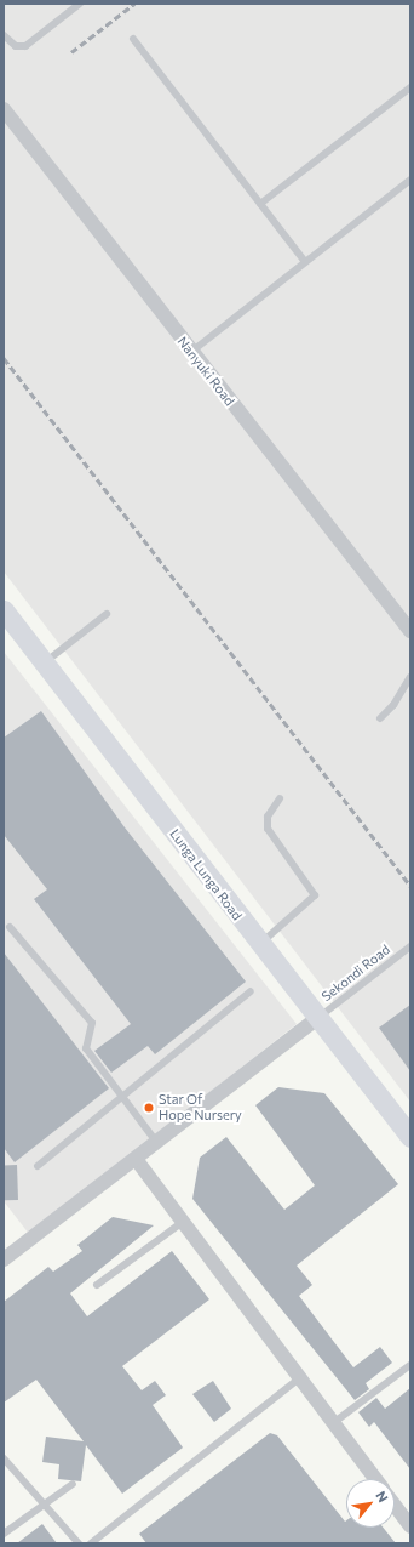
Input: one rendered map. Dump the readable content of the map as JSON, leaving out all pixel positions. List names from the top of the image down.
{
  "streets": {
    "main road": ["Lunga Lunga Road"],
    "street": ["Nanyuki Road"],
    "lane": ["Sekondi Road"]
  },
  "crossings": [
    ["Lunga Lunga Road", "Sekondi Road"]
  ],
  "places": ["Star Of Hope Nursery"],
  "north": "top right"
}
